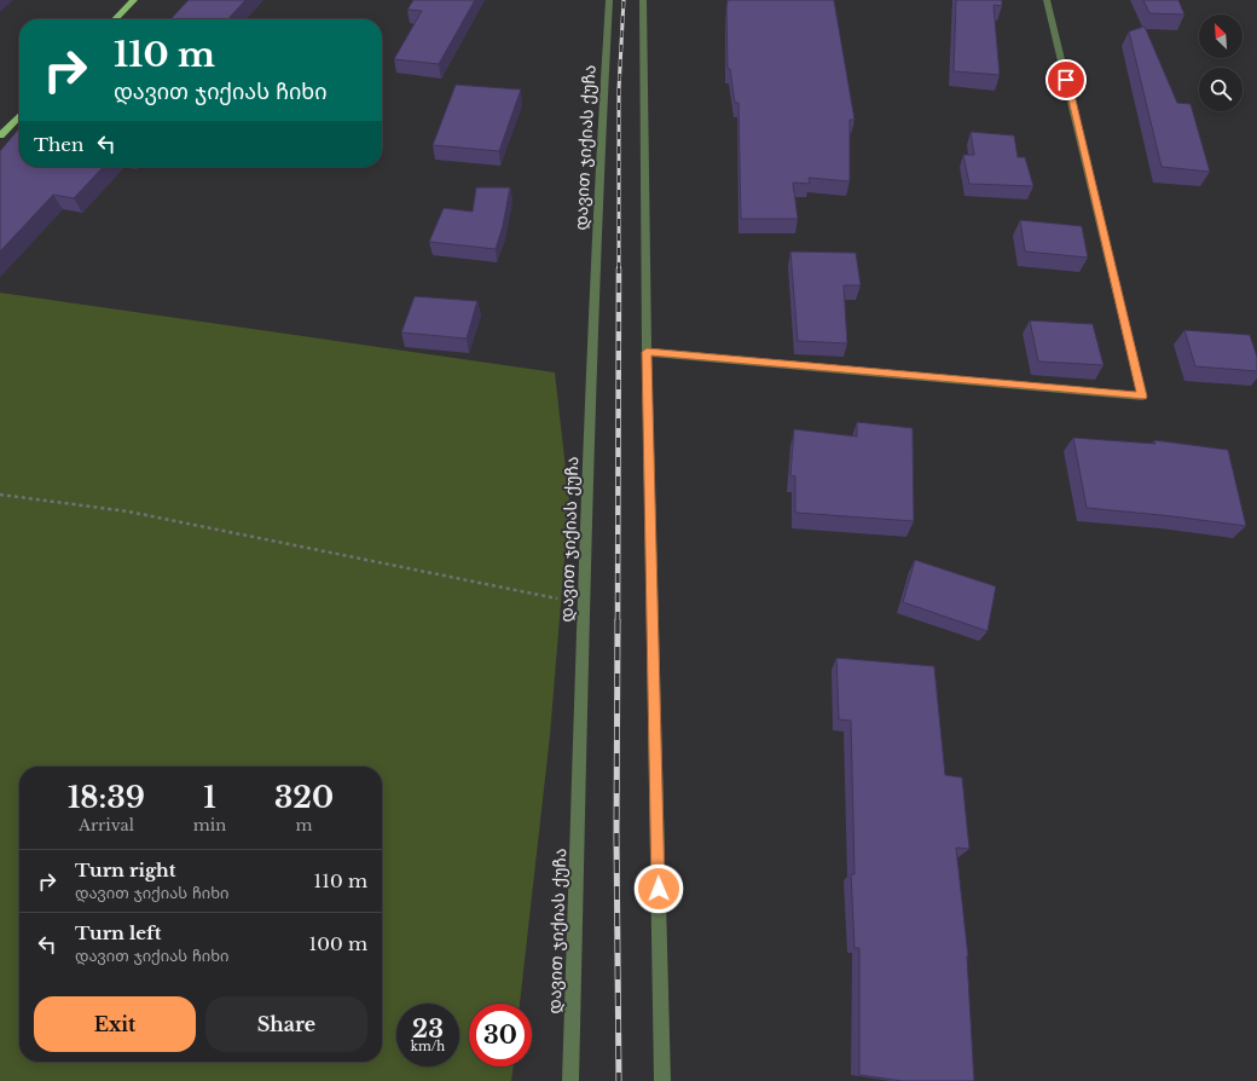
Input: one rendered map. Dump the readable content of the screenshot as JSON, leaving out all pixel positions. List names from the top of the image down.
{
  "streets": {
    "street": ["დავით ჯიქიას ქუჩა"]
  },
  "north": "top left",
  "page": {
    "turn": ["110 m", "დავით ჯიქიას ჩიხი"],
    "then": "Then",
    "eta": [
      "18:39",
      "Arrival",
      "1",
      "min",
      "320",
      "m"
    ],
    "list": [
      {
        "name": "Turn right",
        "note": "დავით ჯიქიას ჩიხი",
        "value": "110 m"
      },
      {
        "name": "Turn left",
        "note": "დავით ჯიქიას ჩიხი",
        "value": "100 m"
      }
    ],
    "buttons": ["Exit", "Share"],
    "speed": "23 km/h",
    "limit": "30"
  }
}
